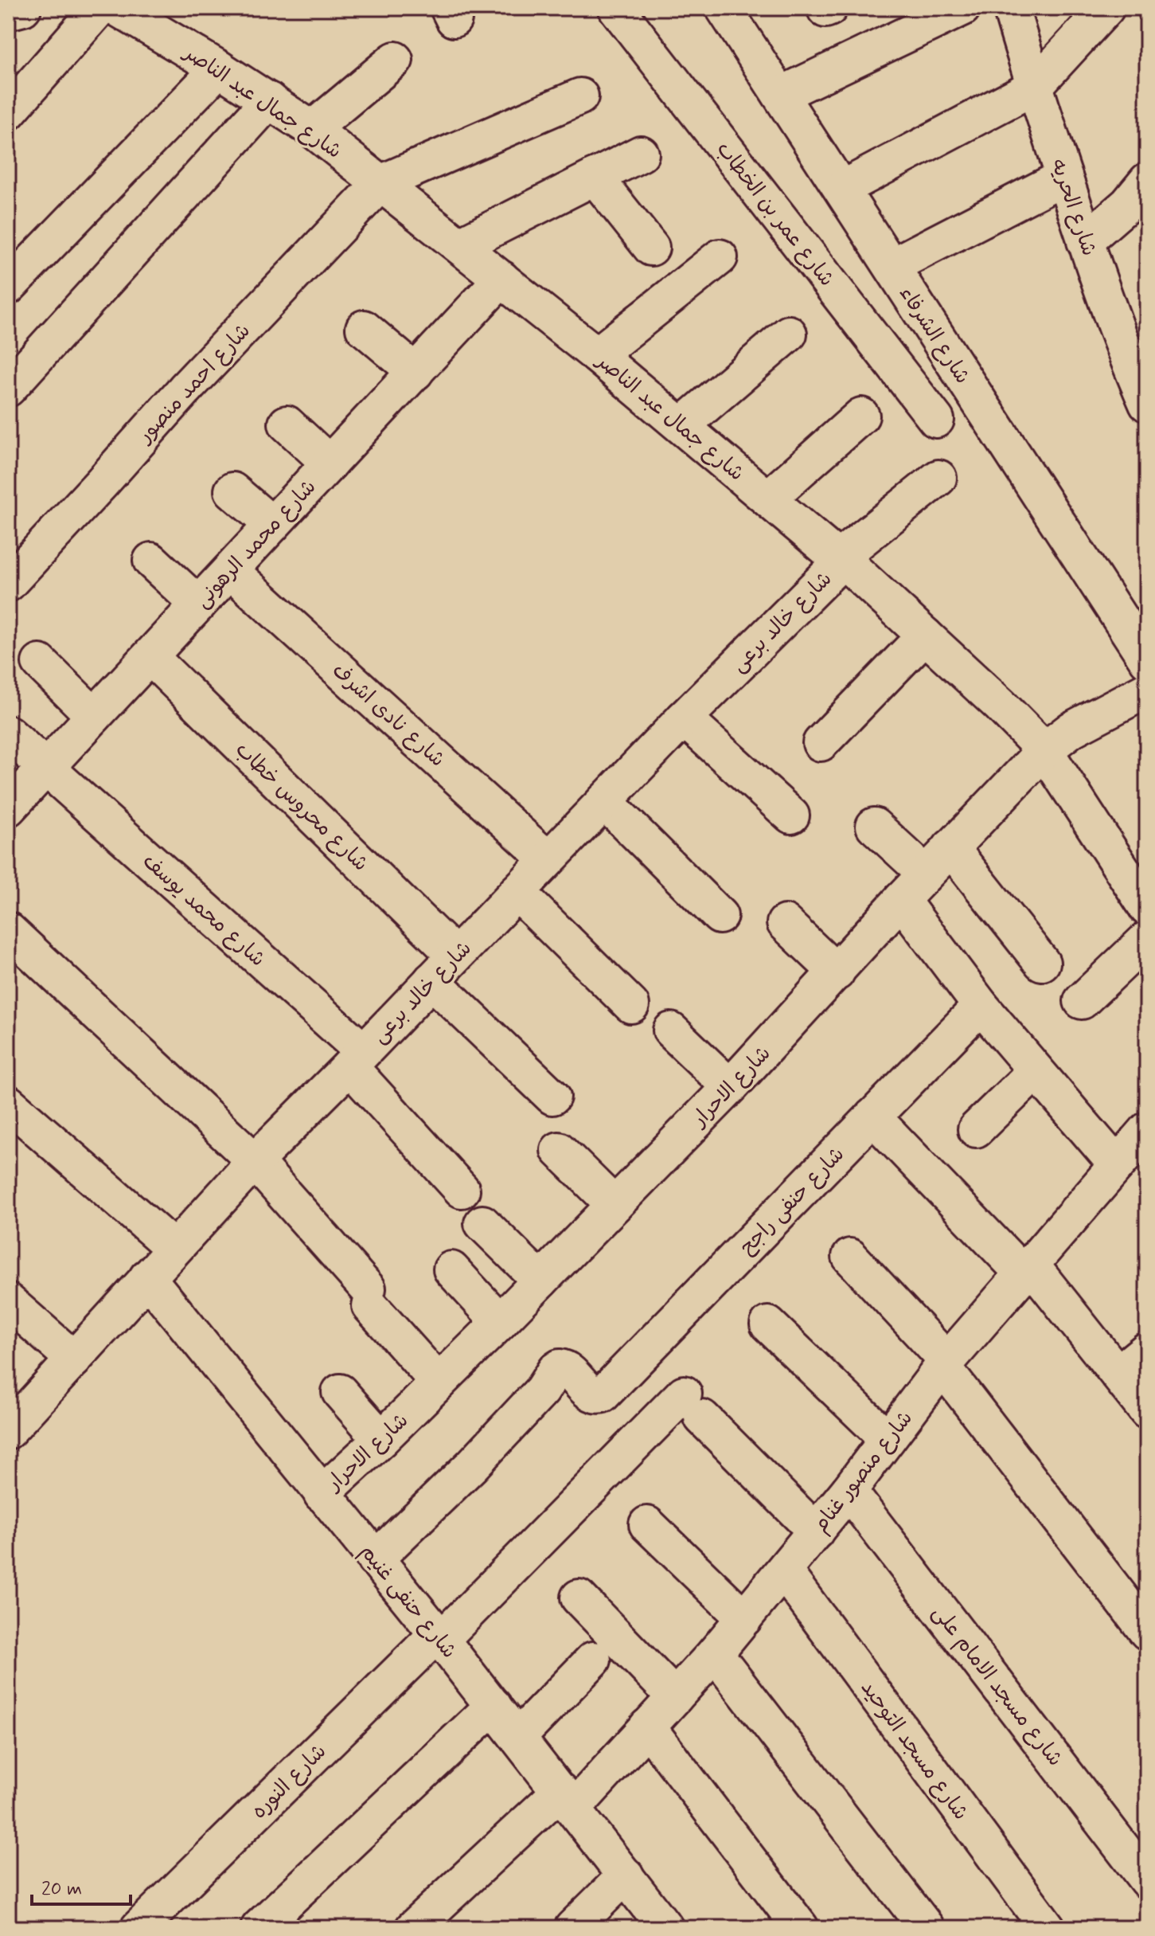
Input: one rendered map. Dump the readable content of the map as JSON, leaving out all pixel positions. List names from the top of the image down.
{
  "streets": {
    "street": [
      "شارع جمال عبد الناصر",
      "شارع الحريه",
      "شارع عمر بن الخطاب",
      "شارع الشرفاء",
      "شارع احمد منصور",
      "شارع محمد الرهونى",
      "شارع خالد برعى",
      "شارع نادى اشرف",
      "شارع محروس خطاب",
      "شارع محمد يوسف",
      "شارع الاحرار",
      "شارع حنفى راجح",
      "شارع منصور غنام",
      "شارع حنفى غنيم",
      "شارع مسجد الامام على",
      "شارع مسجد التوحيد",
      "شارع النوره"
    ]
  },
  "crossings": [
    ["شارع جمال عبد الناصر", "شارع احمد منصور"],
    ["شارع جمال عبد الناصر", "شارع محمد الرهونى"],
    ["شارع جمال عبد الناصر", "شارع خالد برعى"],
    ["شارع جمال عبد الناصر", "شارع الاحرار"],
    ["شارع محمد الرهونى", "شارع نادى اشرف"],
    ["شارع محمد الرهونى", "شارع محروس خطاب"],
    ["شارع محمد الرهونى", "شارع محمد يوسف"],
    ["شارع خالد برعى", "شارع نادى اشرف"],
    ["شارع خالد برعى", "شارع محروس خطاب"],
    ["شارع خالد برعى", "شارع محمد يوسف"],
    ["شارع خالد برعى", "شارع حنفى غنيم"],
    ["شارع الاحرار", "شارع حنفى غنيم"],
    ["شارع حنفى راجح", "شارع حنفى غنيم"],
    ["شارع منصور غنام", "شارع حنفى غنيم"],
    ["شارع منصور غنام", "شارع مسجد الامام على"],
    ["شارع منصور غنام", "شارع مسجد التوحيد"],
    ["شارع منصور غنام", "شارع النوره"],
    ["شارع حنفى غنيم", "شارع النوره"]
  ],
  "scale_bar": "20 m"
}
